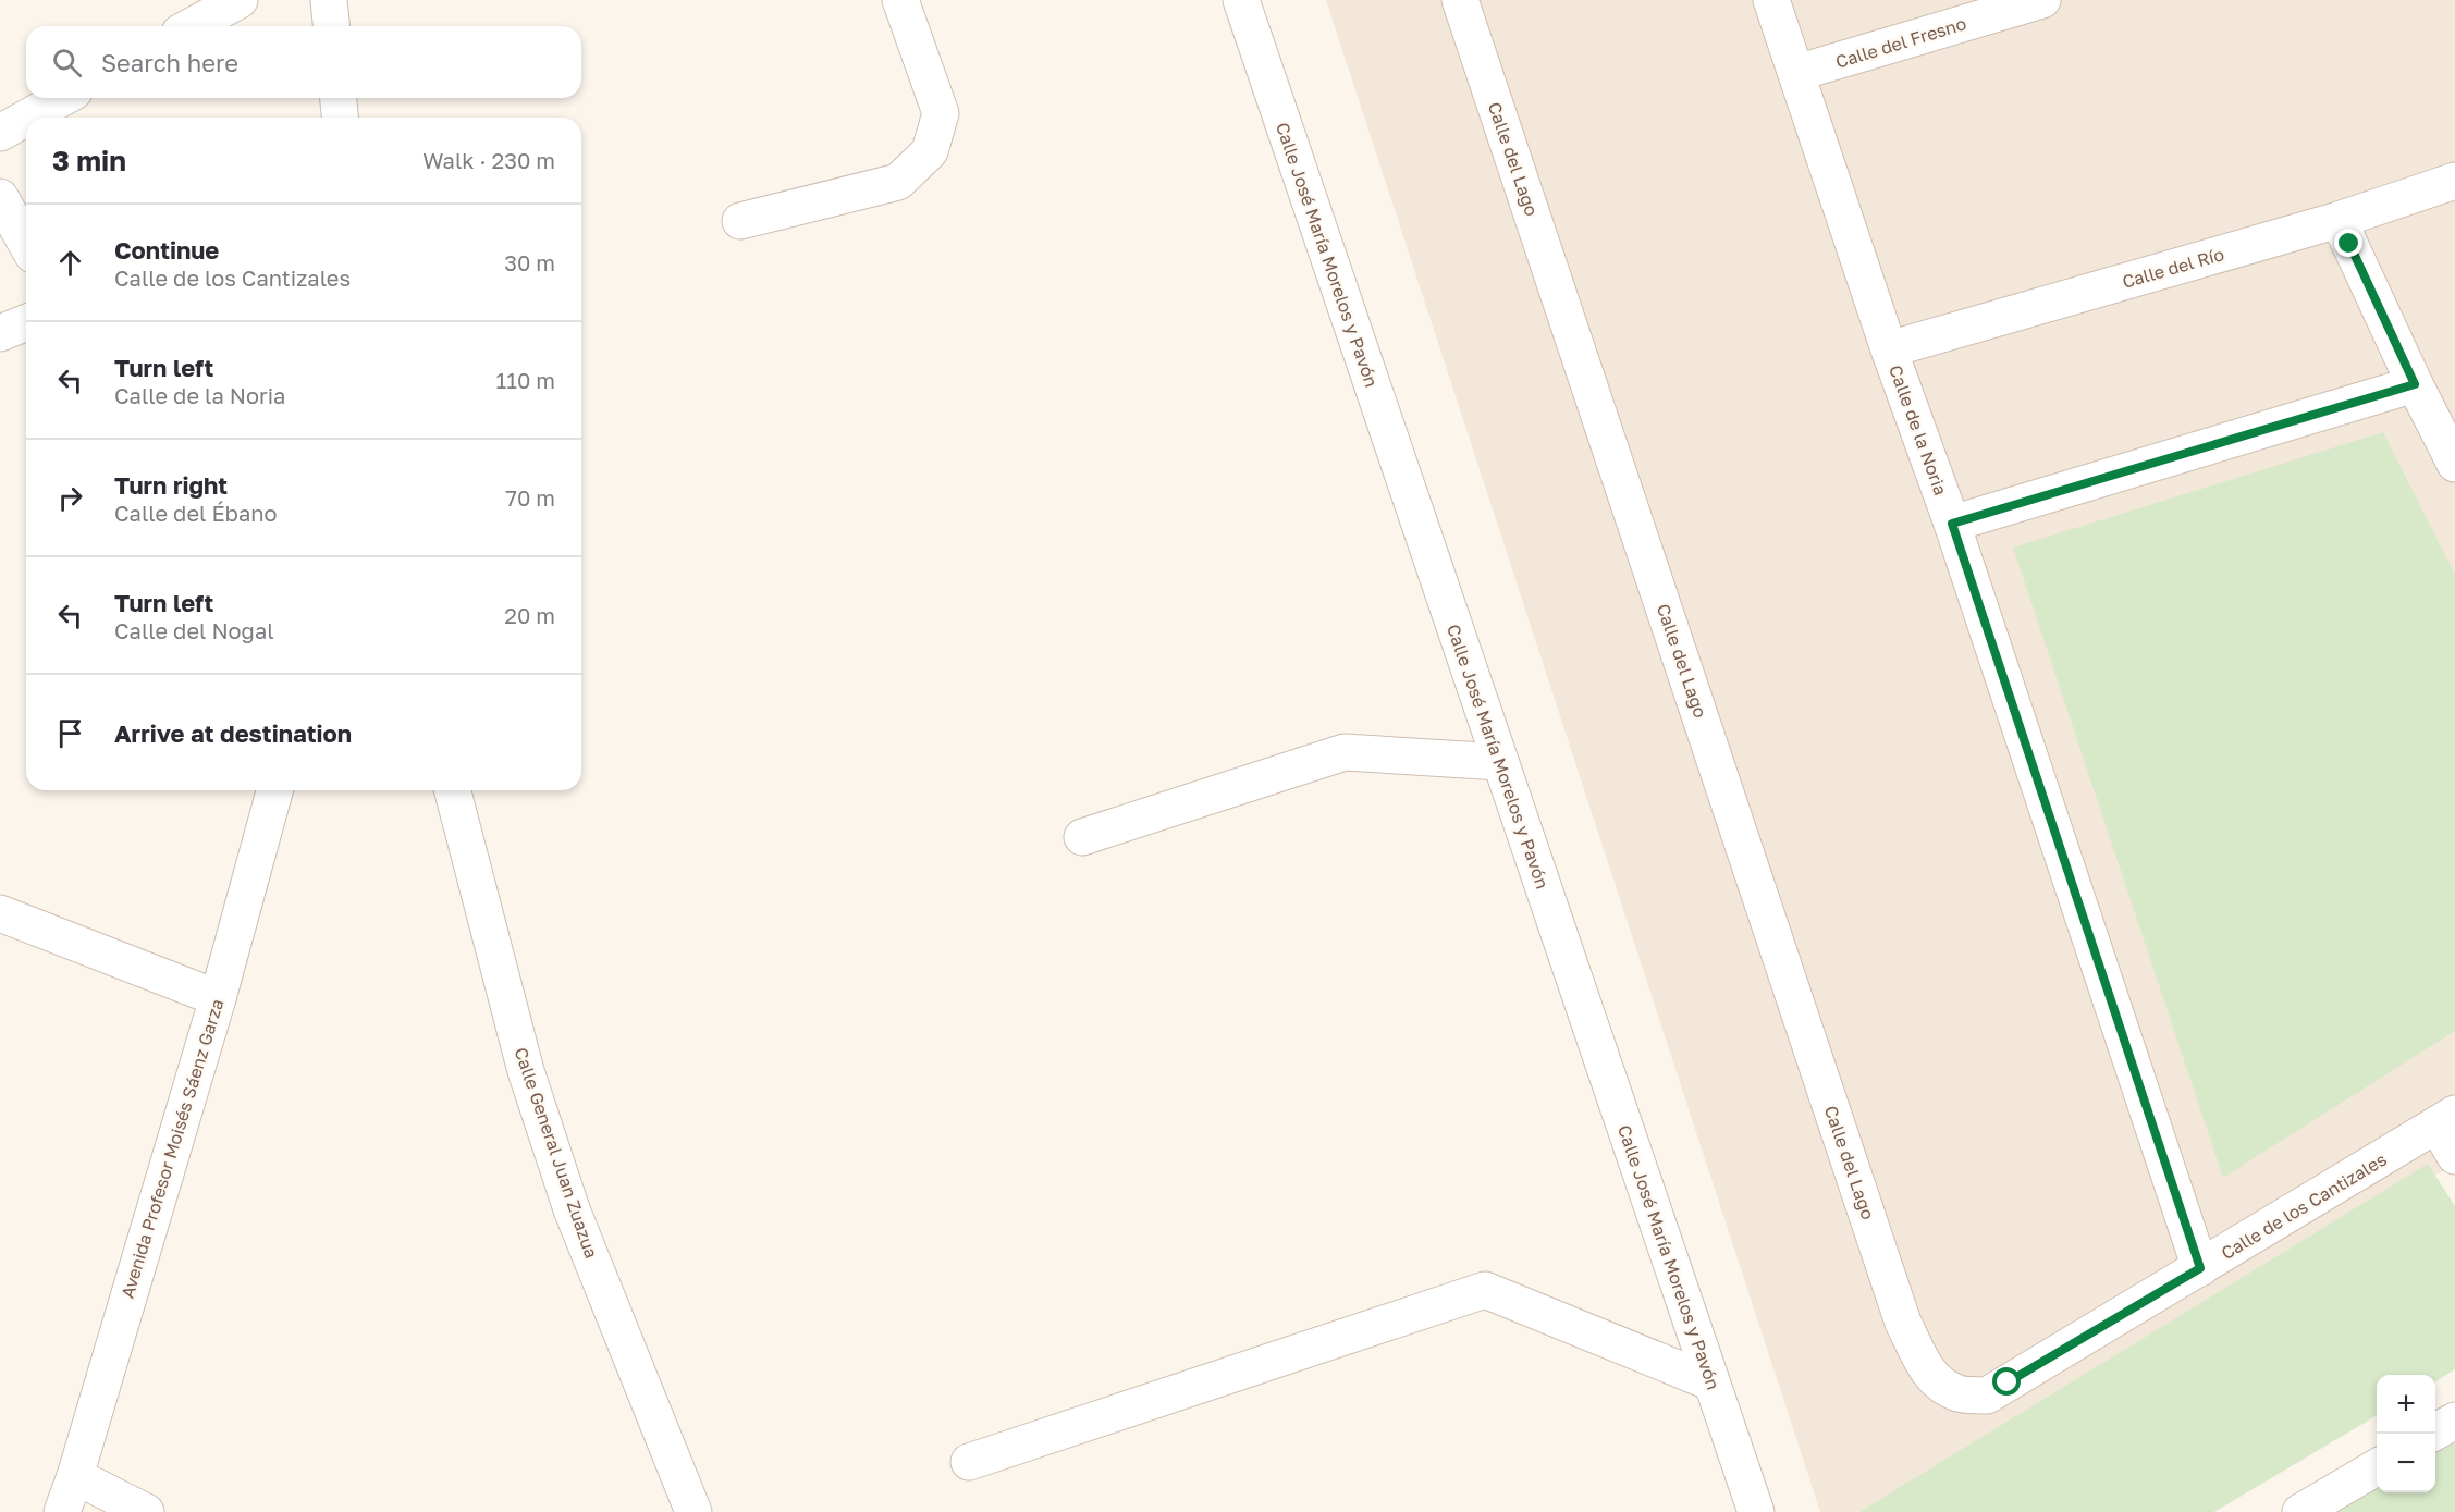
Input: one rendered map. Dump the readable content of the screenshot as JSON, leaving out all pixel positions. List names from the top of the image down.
{
  "streets": {
    "street": [
      "Calle del Fresno",
      "Calle del Lago",
      "Calle José María Morelos y Pavón",
      "Calle del Río",
      "Calle de la Noria",
      "Avenida Profesor Moisés Sáenz Garza",
      "Calle General Juan Zuazua",
      "Calle de los Cantizales"
    ]
  },
  "crossings": [
    ["Calle del Fresno", "Calle de la Noria"],
    ["Calle del Lago", "Calle de los Cantizales"],
    ["Calle del Río", "Calle de la Noria"],
    ["Calle de la Noria", "Calle de los Cantizales"]
  ],
  "page": {
    "search": "Search here",
    "heading": ["3 min", "Walk · 230 m"],
    "list": [
      ["Continue", "Calle de los Cantizales", "30 m"],
      ["Turn left", "Calle de la Noria", "110 m"],
      ["Turn right", "Calle del Ébano", "70 m"],
      ["Turn left", "Calle del Nogal", "20 m"],
      "Arrive at destination"
    ],
    "map_buttons": ["+", "−"]
  }
}
